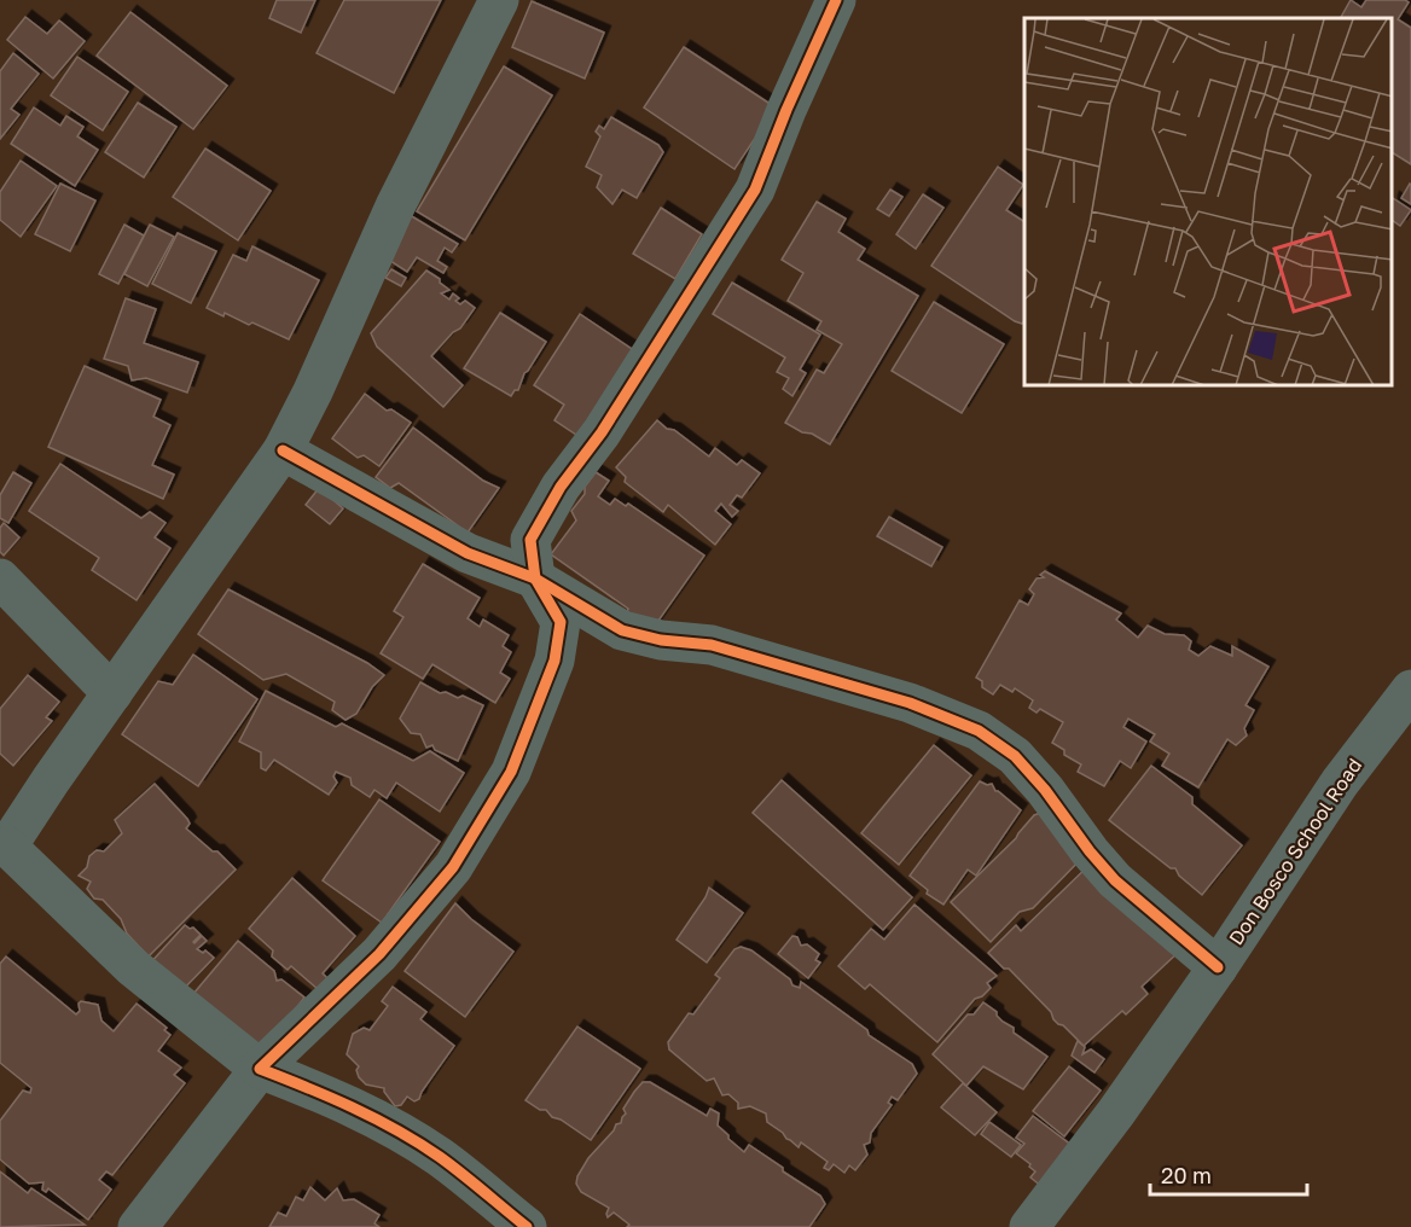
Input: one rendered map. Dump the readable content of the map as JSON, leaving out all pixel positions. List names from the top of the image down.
{
  "streets": {
    "street": ["Don Bosco School Road"]
  },
  "scale_bar": "20 m"
}
